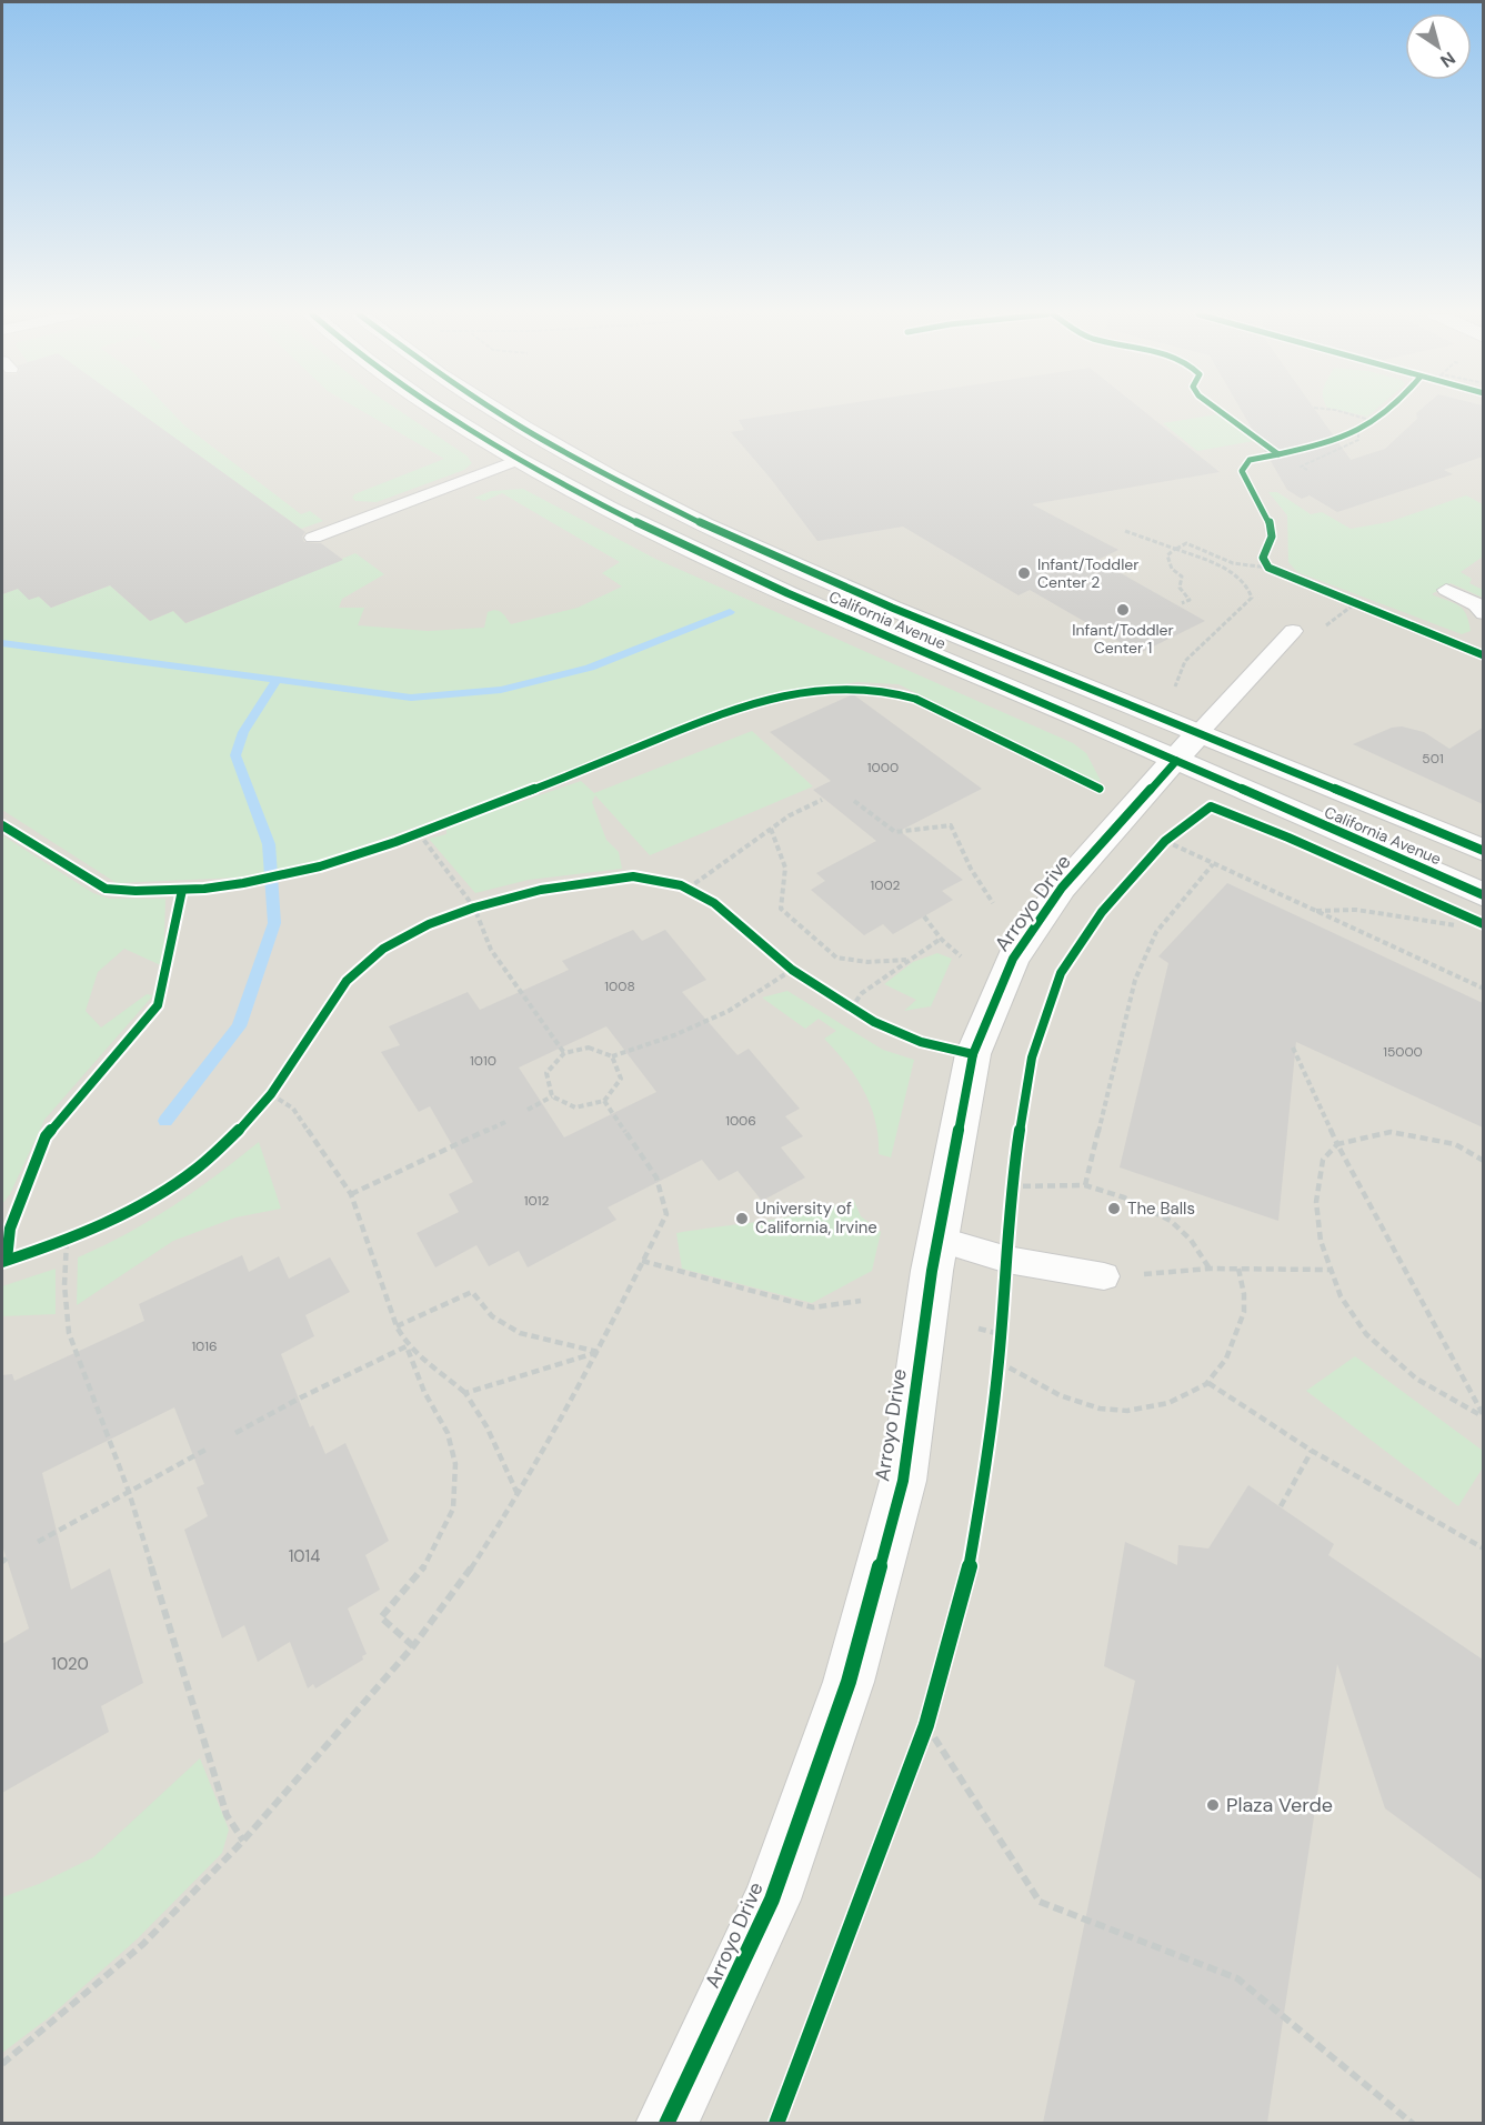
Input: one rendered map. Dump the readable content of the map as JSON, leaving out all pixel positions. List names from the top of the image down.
{
  "streets": {
    "main road": ["California Avenue", "Arroyo Drive"]
  },
  "crossings": [
    ["California Avenue", "Arroyo Drive"]
  ],
  "places": [
    "Infant/Toddler Center 2",
    "Infant/Toddler Center 1",
    "The Balls",
    "University of California, Irvine",
    "Plaza Verde"
  ],
  "house_numbers": [
    "501",
    "1000",
    "1002",
    "1008",
    "15000",
    "1010",
    "1006",
    "1012",
    "1016",
    "1014",
    "1020"
  ],
  "north": "bottom right"
}
